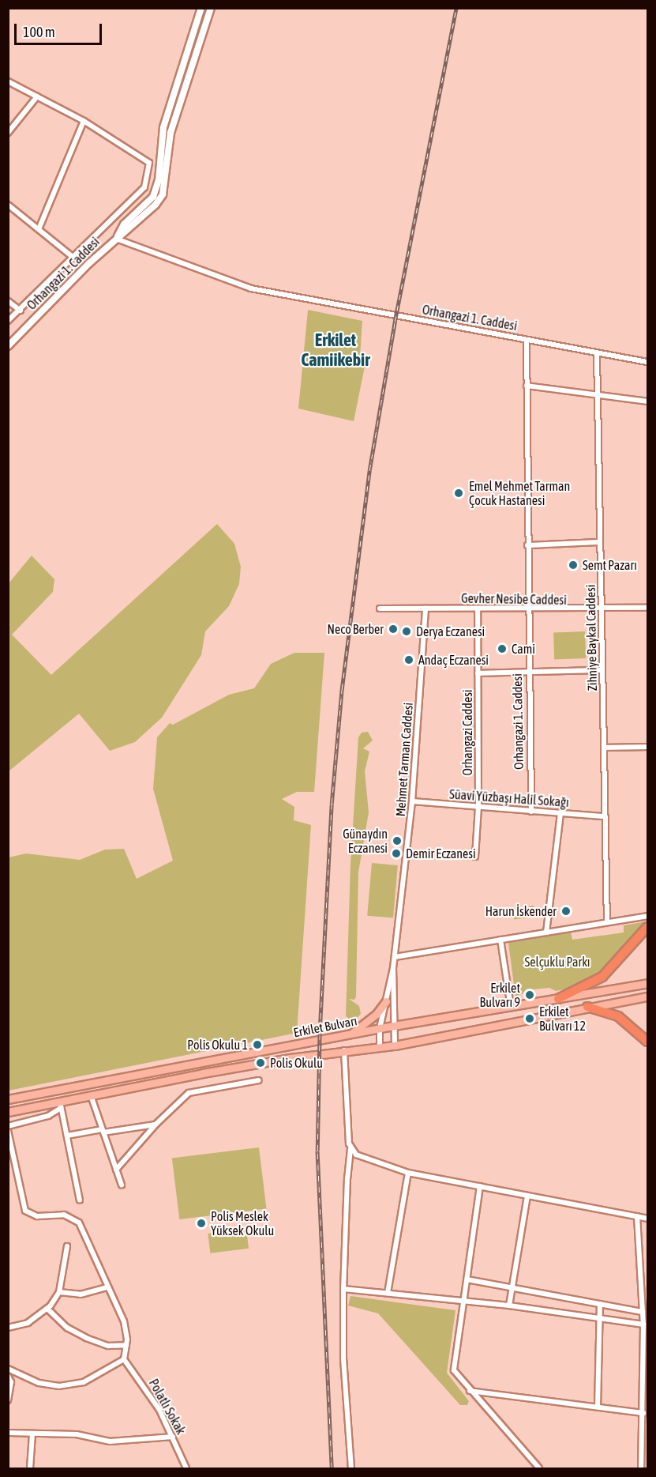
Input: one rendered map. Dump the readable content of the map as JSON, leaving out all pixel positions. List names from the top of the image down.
{
  "streets": {
    "main road": ["Erkilet Bulvarı"],
    "street": [
      "Orhangazi 1. Caddesi",
      "Gevher Nesibe Caddesi",
      "Zihniye Baykal Caddesi",
      "Orhangazi Caddesi",
      "Mehmet Tarman Caddesi",
      "Süavi Yüzbaşı Halil Sokağı",
      "Polatlı Sokak"
    ]
  },
  "crossings": [
    ["Orhangazi 1. Caddesi", "Gevher Nesibe Caddesi"],
    ["Orhangazi 1. Caddesi", "Süavi Yüzbaşı Halil Sokağı"],
    ["Gevher Nesibe Caddesi", "Zihniye Baykal Caddesi"],
    ["Gevher Nesibe Caddesi", "Orhangazi Caddesi"],
    ["Gevher Nesibe Caddesi", "Mehmet Tarman Caddesi"],
    ["Zihniye Baykal Caddesi", "Süavi Yüzbaşı Halil Sokağı"],
    ["Orhangazi Caddesi", "Süavi Yüzbaşı Halil Sokağı"],
    ["Mehmet Tarman Caddesi", "Süavi Yüzbaşı Halil Sokağı"],
    ["Mehmet Tarman Caddesi", "Erkilet Bulvarı"]
  ],
  "districts": ["Erkilet Camiikebir"],
  "parks": ["Selçuklu Parkı"],
  "places": [
    "Emel Mehmet Tarman Çocuk Hastanesi",
    "Semt Pazarı",
    "Neco Berber",
    "Derya Eczanesi",
    "Cami",
    "Andaç Eczanesi",
    "Günaydın Eczanesi",
    "Demir Eczanesi",
    "Harun İskender",
    "Erkilet Bulvarı 9",
    "Erkilet Bulvarı 12",
    "Polis Okulu 1",
    "Polis Okulu",
    "Polis Meslek Yüksek Okulu"
  ],
  "scale_bar": "100 m"
}
